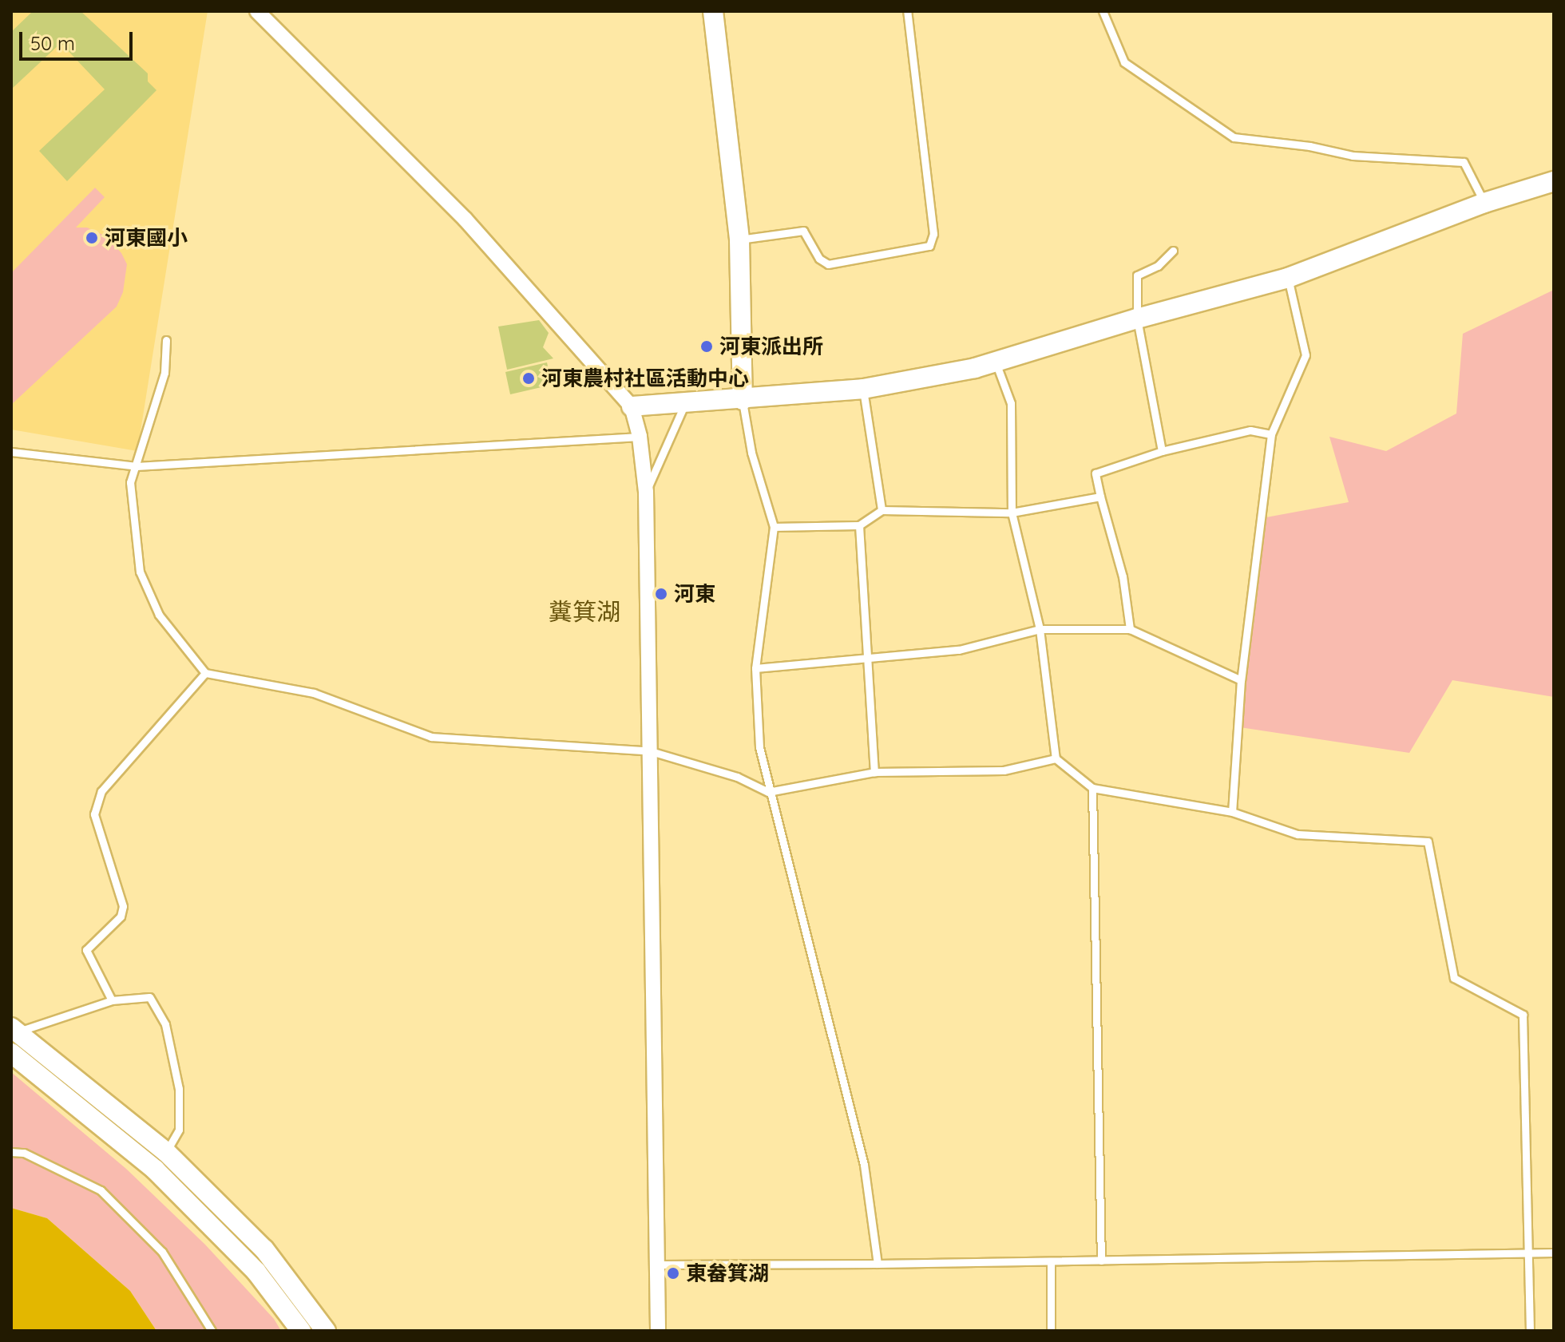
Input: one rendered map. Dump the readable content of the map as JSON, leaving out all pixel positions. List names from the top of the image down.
{
  "districts": ["糞箕湖"],
  "places": [
    "河東國小",
    "河東派出所",
    "河東農村社區活動中心",
    "河東",
    "東畚箕湖"
  ],
  "scale_bar": "50 m"
}
